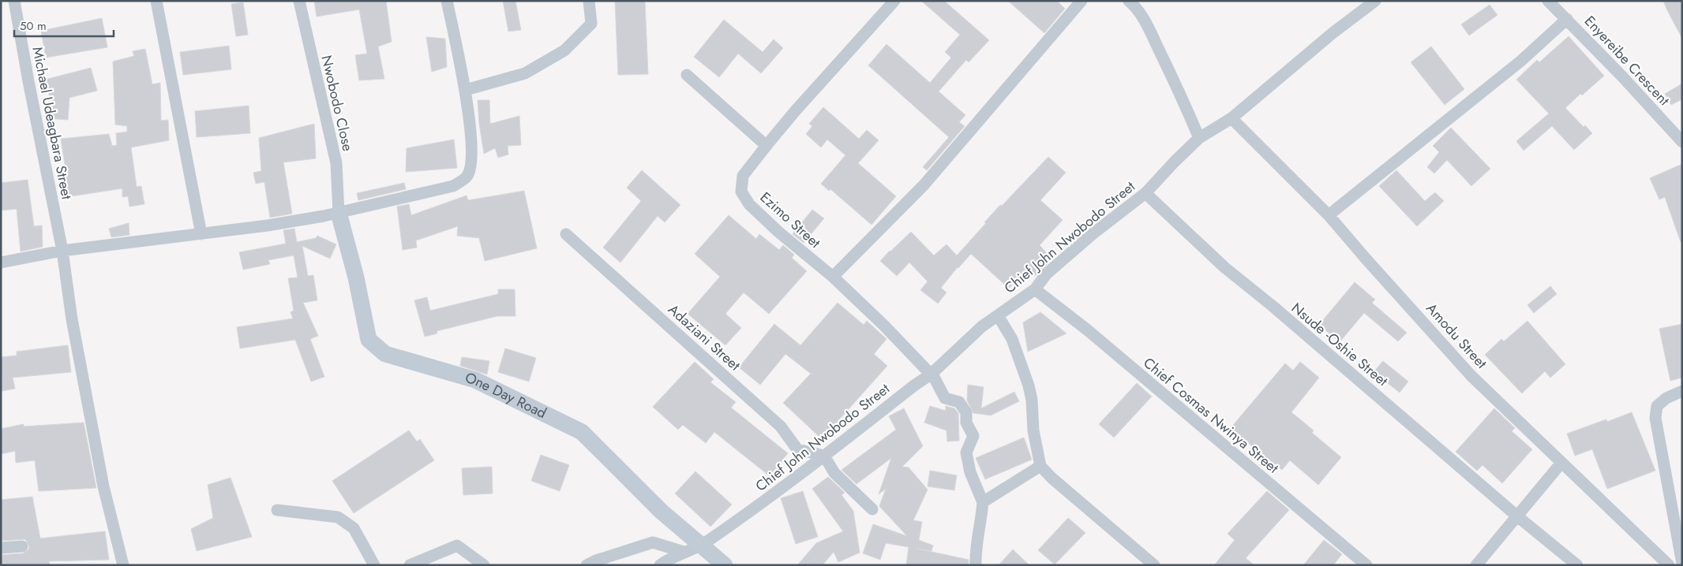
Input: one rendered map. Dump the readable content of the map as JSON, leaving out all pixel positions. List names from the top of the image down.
{
  "streets": {
    "main road": ["One Day Road"],
    "street": [
      "Enyereibe Crescent",
      "Nwobodo Close",
      "Michael Udeagbara Street",
      "Ezimo Street",
      "Chief John Nwobodo Street",
      "Amodu Street",
      "Adaziani Street",
      "Nsude -Oshie Street",
      "Chief Cosmas Nwinya Street"
    ]
  },
  "crossings": [
    ["Nwobodo Close", "One Day Road"],
    ["Ezimo Street", "Chief John Nwobodo Street"],
    ["Chief John Nwobodo Street", "Amodu Street"],
    ["Chief John Nwobodo Street", "Adaziani Street"],
    ["Chief John Nwobodo Street", "Nsude -Oshie Street"],
    ["Chief John Nwobodo Street", "One Day Road"],
    ["Chief John Nwobodo Street", "Chief Cosmas Nwinya Street"]
  ],
  "scale_bar": "50 m"
}
